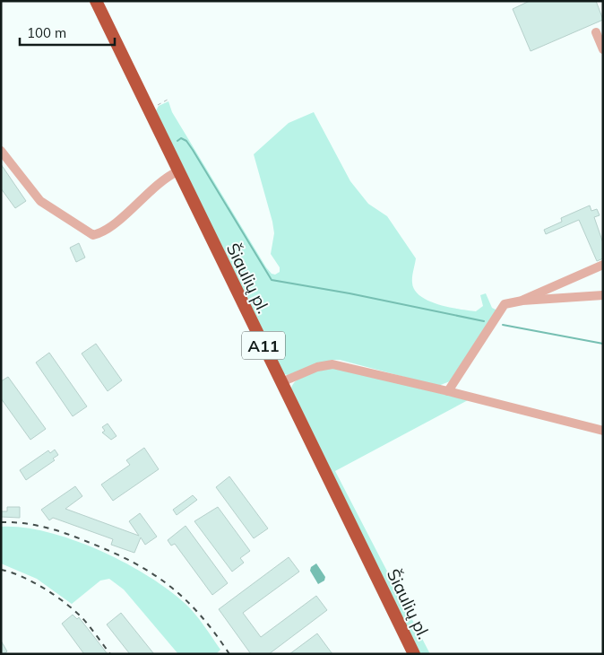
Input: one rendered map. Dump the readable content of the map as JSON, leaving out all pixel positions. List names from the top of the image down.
{
  "streets": {
    "highway": ["Šiaulių pl.", "A11"]
  },
  "scale_bar": "100 m"
}
